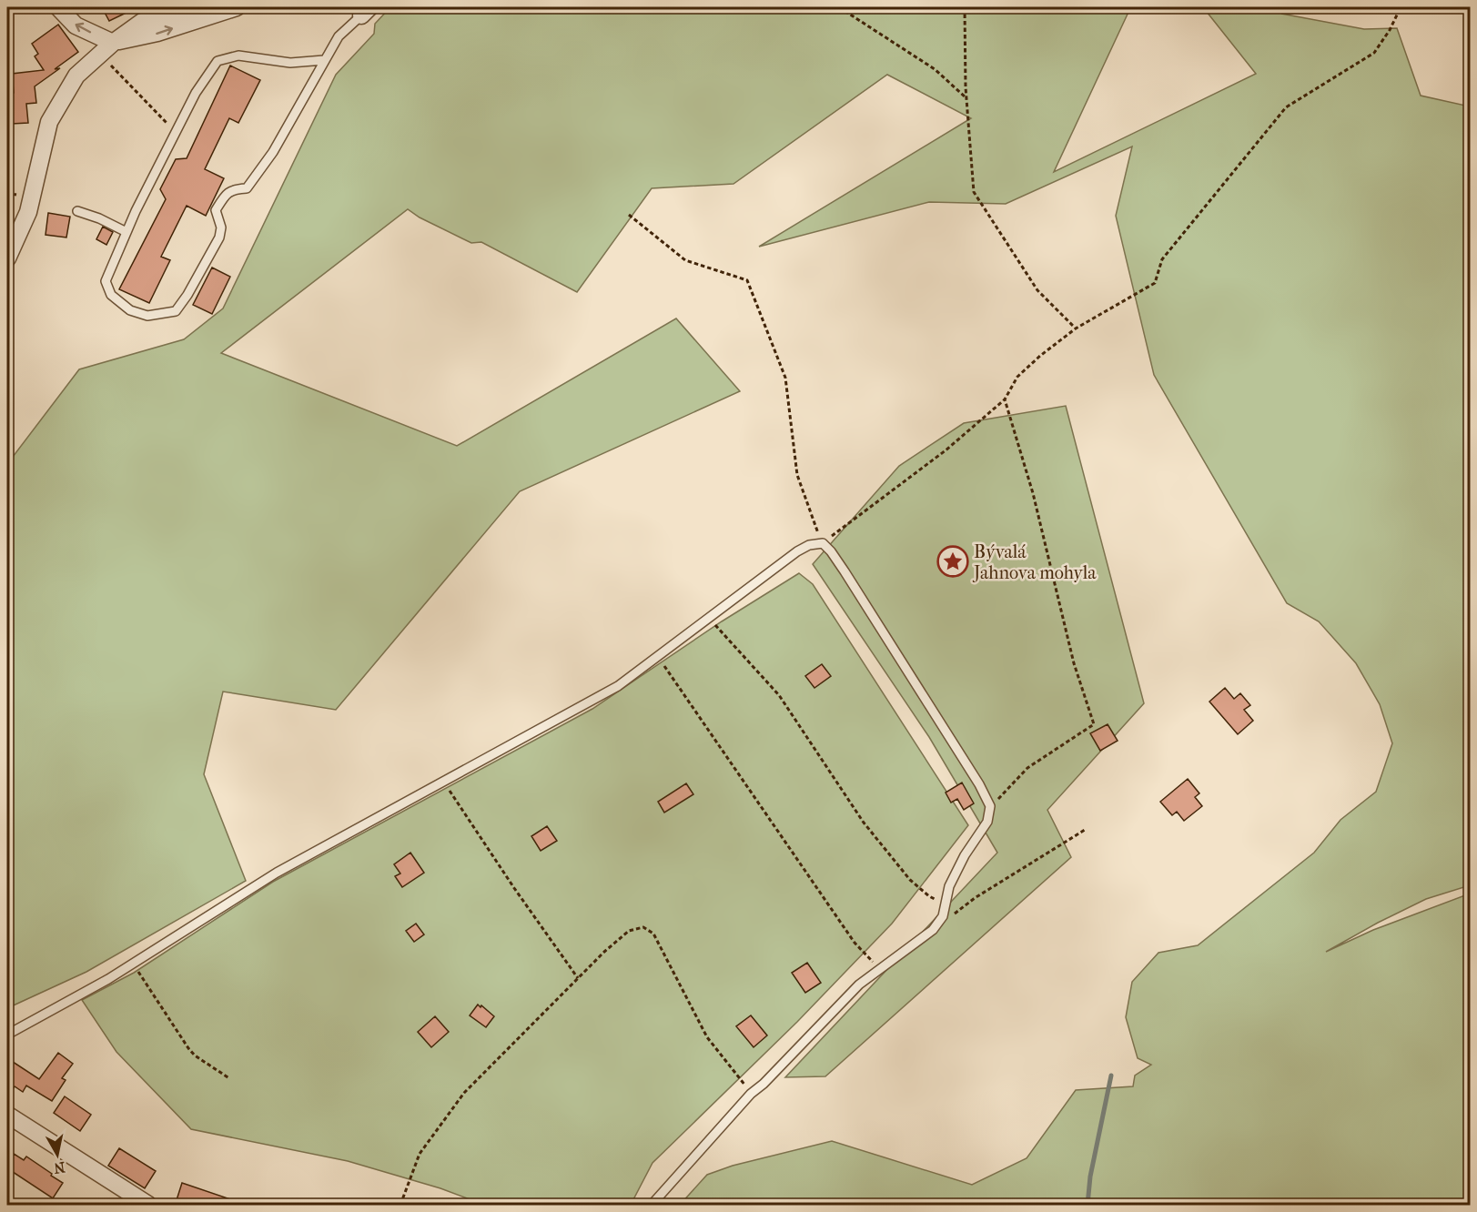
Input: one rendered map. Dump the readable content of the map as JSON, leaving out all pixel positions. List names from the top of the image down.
{
  "places": {
    "place": ["Bývalá Jahnova mohyla"]
  },
  "north": "bottom"
}
